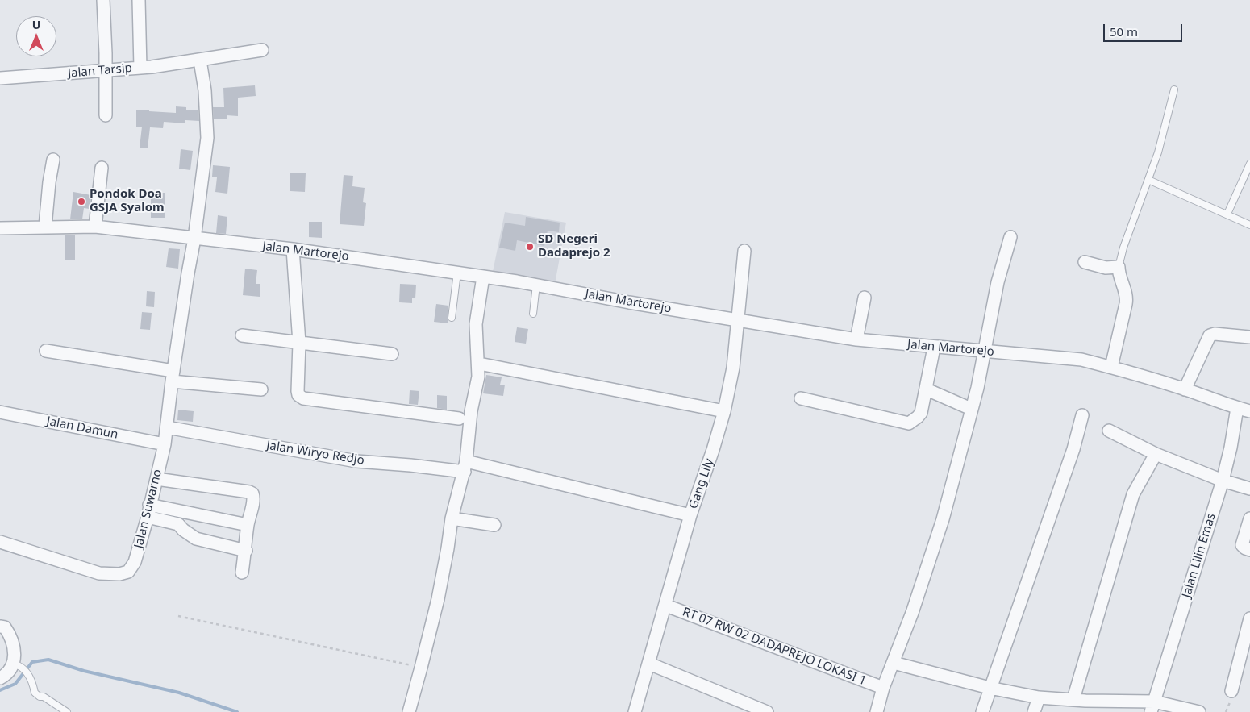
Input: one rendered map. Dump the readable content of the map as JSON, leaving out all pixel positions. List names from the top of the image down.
{
  "streets": {
    "street": [
      "Jalan Tarsip",
      "Jalan Martorejo",
      "Jalan Damun",
      "Jalan Wiryo Redjo",
      "Gang Lily",
      "Jalan Suwarno",
      "Jalan Lilin Emas",
      "RT 07 RW 02 DADAPREJO LOKASI 1"
    ]
  },
  "crossings": [
    ["Jalan Martorejo", "Gang Lily"],
    ["Jalan Martorejo", "Jalan Suwarno"],
    ["Jalan Martorejo", "Jalan Lilin Emas"],
    ["Jalan Damun", "Jalan Suwarno"],
    ["Jalan Wiryo Redjo", "Gang Lily"],
    ["Jalan Wiryo Redjo", "Jalan Suwarno"],
    ["Gang Lily", "RT 07 RW 02 DADAPREJO LOKASI 1"]
  ],
  "places": ["Pondok Doa GSJA Syalom", "SD Negeri Dadaprejo 2"],
  "scale_bar": "50 m",
  "north": "top"
}
